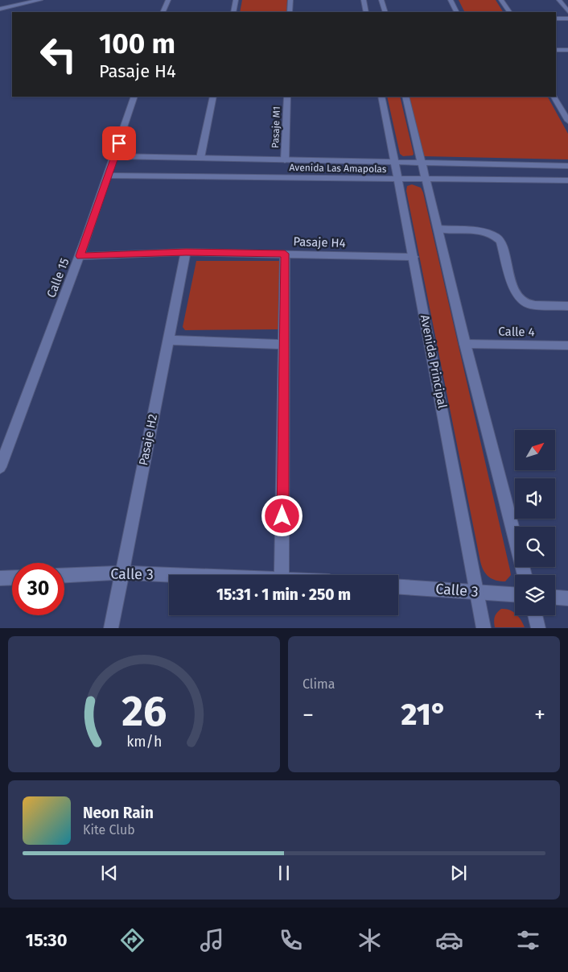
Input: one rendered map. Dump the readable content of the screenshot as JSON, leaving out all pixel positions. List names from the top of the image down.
{
  "streets": {
    "street": [
      "Pasaje M1",
      "Avenida Las Amapolas",
      "Pasaje H4",
      "Calle 15",
      "Calle 4",
      "Avenida Principal",
      "Pasaje H2",
      "Calle 3"
    ]
  },
  "crossings": [
    ["Pasaje M1", "Avenida Las Amapolas"],
    ["Avenida Las Amapolas", "Calle 15"],
    ["Avenida Las Amapolas", "Avenida Principal"],
    ["Pasaje H4", "Calle 15"],
    ["Pasaje H4", "Avenida Principal"],
    ["Pasaje H4", "Pasaje H2"],
    ["Avenida Principal", "Calle 3"],
    ["Pasaje H2", "Calle 3"]
  ],
  "north": "top right",
  "page": {
    "turn": ["100 m", "Pasaje H4"],
    "limit": "30",
    "trip": "15:31 · 1 min · 250 m",
    "tile": "Clima",
    "heat": ["−", "21°", "+"],
    "song": ["Neon Rain", "Kite Club"],
    "tabs": "15:30",
    "gauge": ["26", "km/h"]
  }
}
